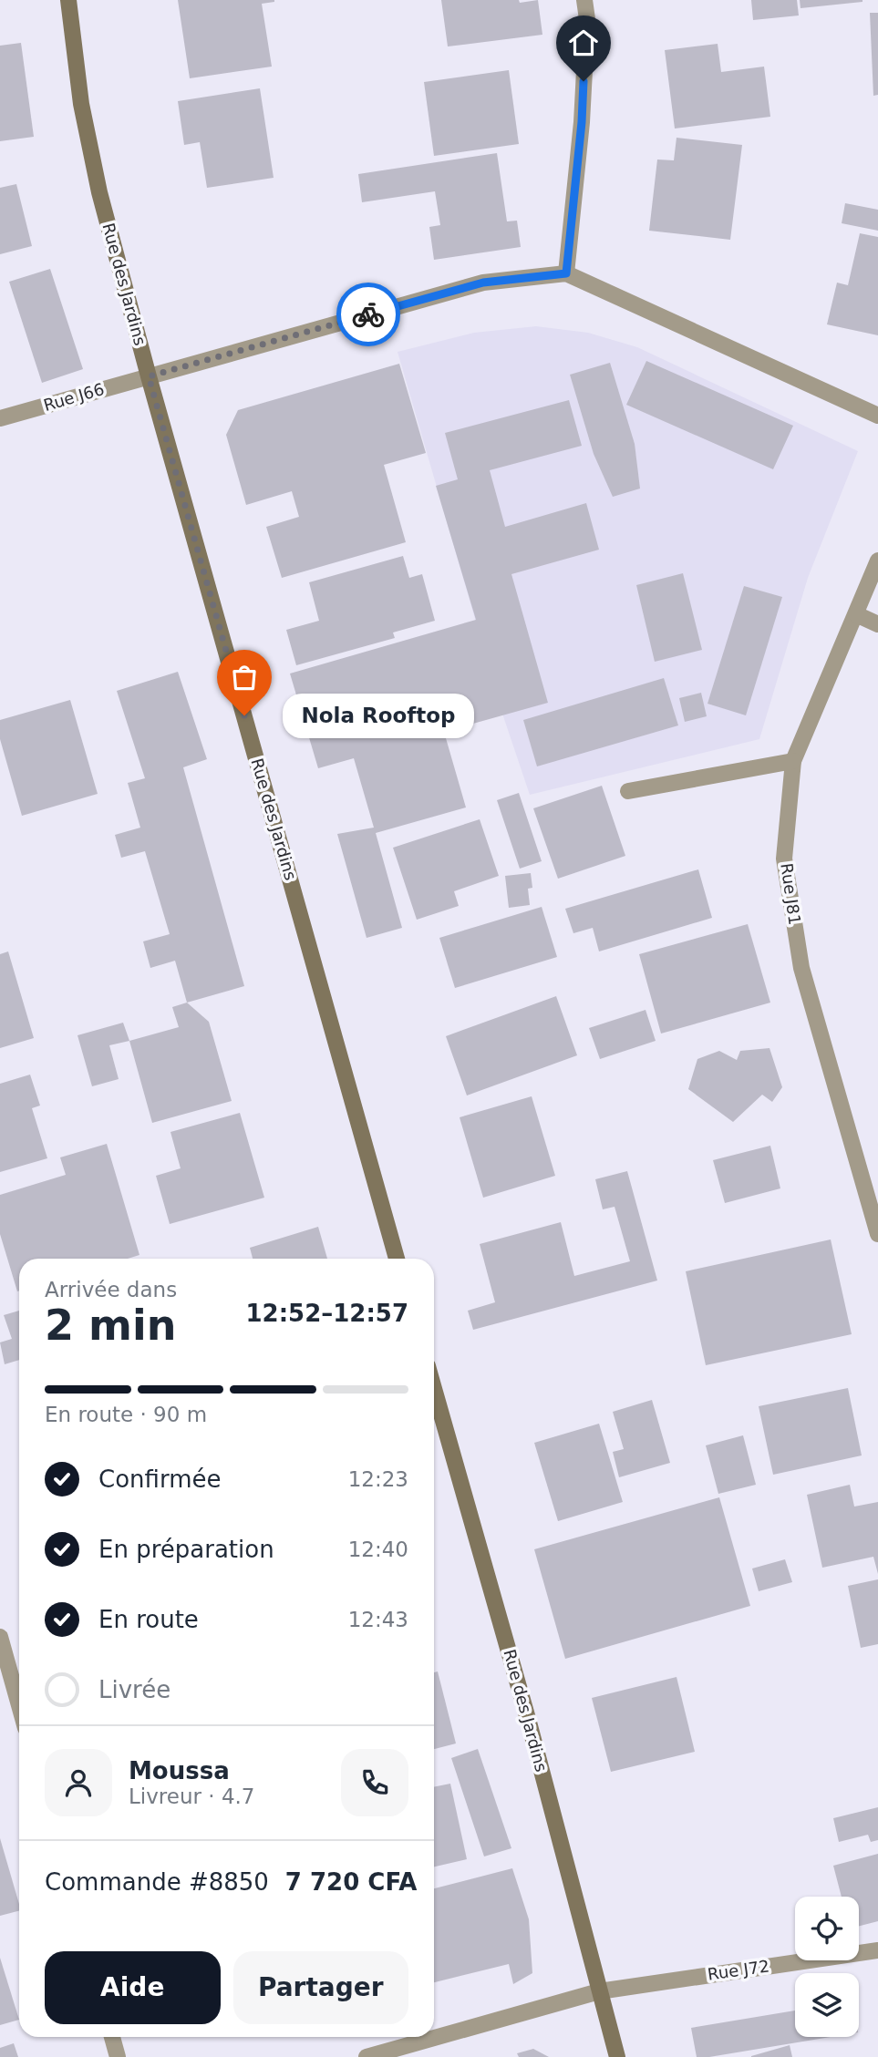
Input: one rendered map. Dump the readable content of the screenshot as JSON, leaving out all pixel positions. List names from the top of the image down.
{
  "streets": {
    "main road": ["Rue des Jardins"],
    "street": ["Rue J66", "Rue J81", "Rue J72"]
  },
  "crossings": [
    ["Rue des Jardins", "Rue J66"],
    ["Rue des Jardins", "Rue J72"]
  ],
  "places": ["Nola Rooftop"],
  "page": {
    "bubble": "Nola Rooftop",
    "heading": ["2 min", "Arrivée dans", "12:52–12:57"],
    "panel": [
      "Moussa",
      "Livreur · 4.7",
      "Commande #8850",
      "7 720 CFA"
    ],
    "bar": "En route · 90 m",
    "list": [
      ["Confirmée", "12:23"],
      ["En préparation", "12:40"],
      ["En route", "12:43"],
      "Livrée"
    ],
    "buttons": ["Aide", "Partager"]
  }
}
